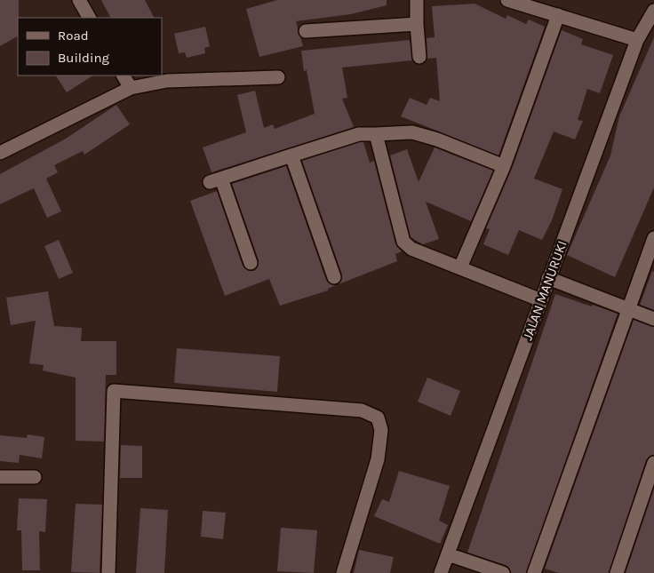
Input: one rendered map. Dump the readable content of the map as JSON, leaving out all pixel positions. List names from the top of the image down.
{
  "streets": {
    "street": ["JALAN MANURUKI"]
  },
  "legend": ["Road", "Building"]
}
